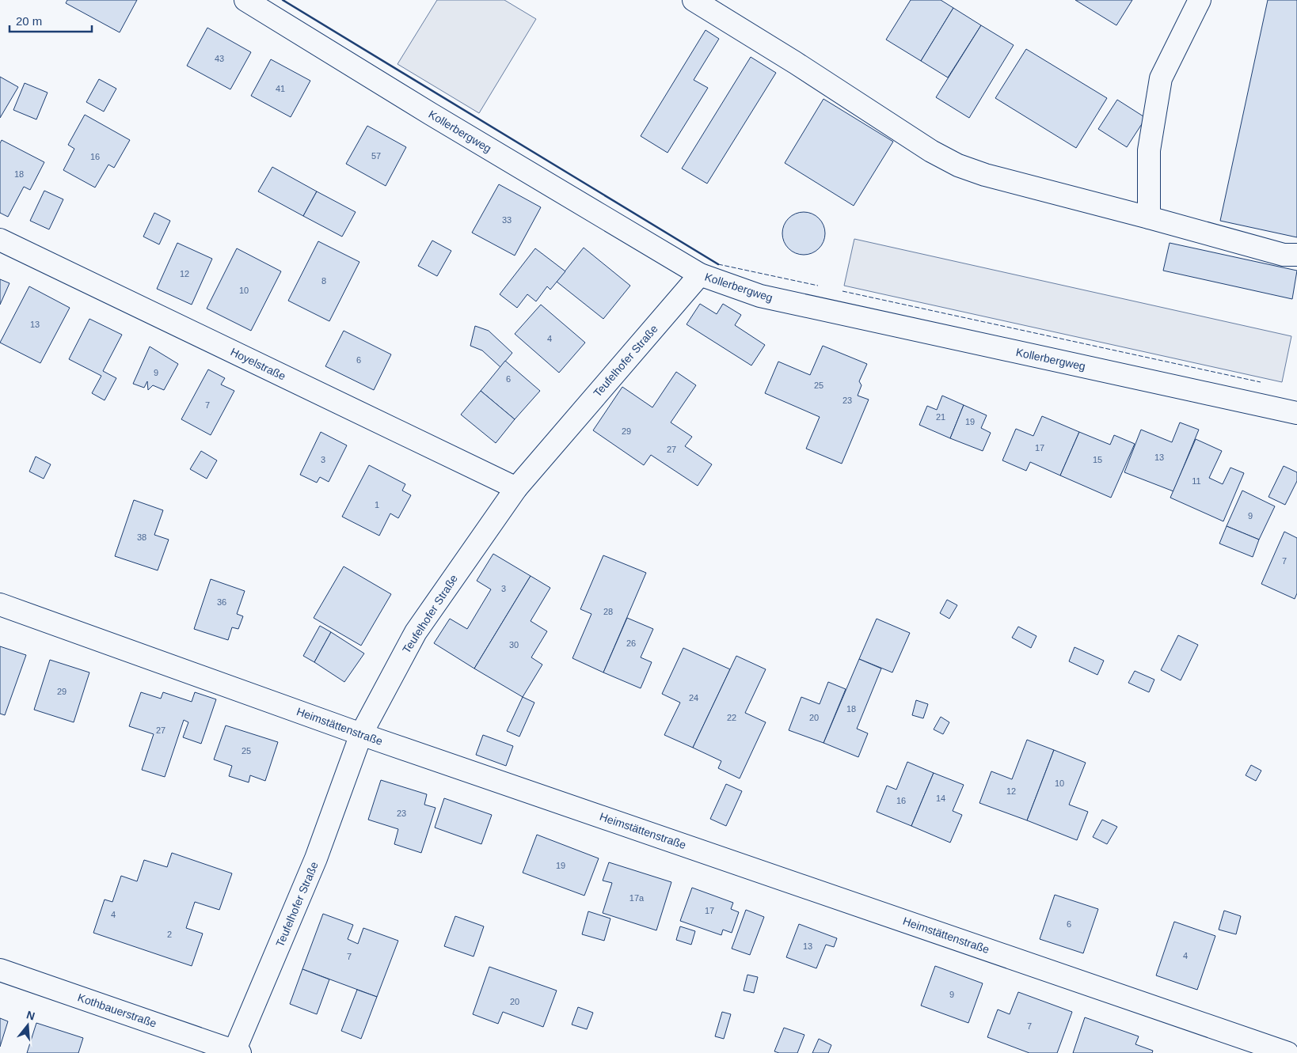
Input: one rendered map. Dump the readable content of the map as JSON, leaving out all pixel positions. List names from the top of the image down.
{
  "streets": {
    "street": [
      "Kollerbergweg",
      "Teufelhofer Straße",
      "Hoyelstraße",
      "Heimstättenstraße",
      "Kothbauerstraße"
    ]
  },
  "crossings": [
    ["Kollerbergweg", "Teufelhofer Straße"],
    ["Teufelhofer Straße", "Hoyelstraße"],
    ["Teufelhofer Straße", "Heimstättenstraße"],
    ["Teufelhofer Straße", "Kothbauerstraße"]
  ],
  "house_numbers": [
    "43",
    "41",
    "57",
    "16",
    "18",
    "33",
    "12",
    "8",
    "10",
    "13",
    "4",
    "6",
    "9",
    "6",
    "25",
    "23",
    "7",
    "21",
    "19",
    "29",
    "17",
    "27",
    "13",
    "3",
    "15",
    "11",
    "1",
    "9",
    "38",
    "7",
    "3",
    "36",
    "28",
    "26",
    "30",
    "29",
    "24",
    "18",
    "22",
    "20",
    "27",
    "25",
    "10",
    "12",
    "14",
    "16",
    "23",
    "19",
    "17a",
    "17",
    "4",
    "6",
    "2",
    "13",
    "4",
    "7",
    "9",
    "20",
    "7"
  ],
  "scale_bar": "20 m",
  "north": "top"
}
